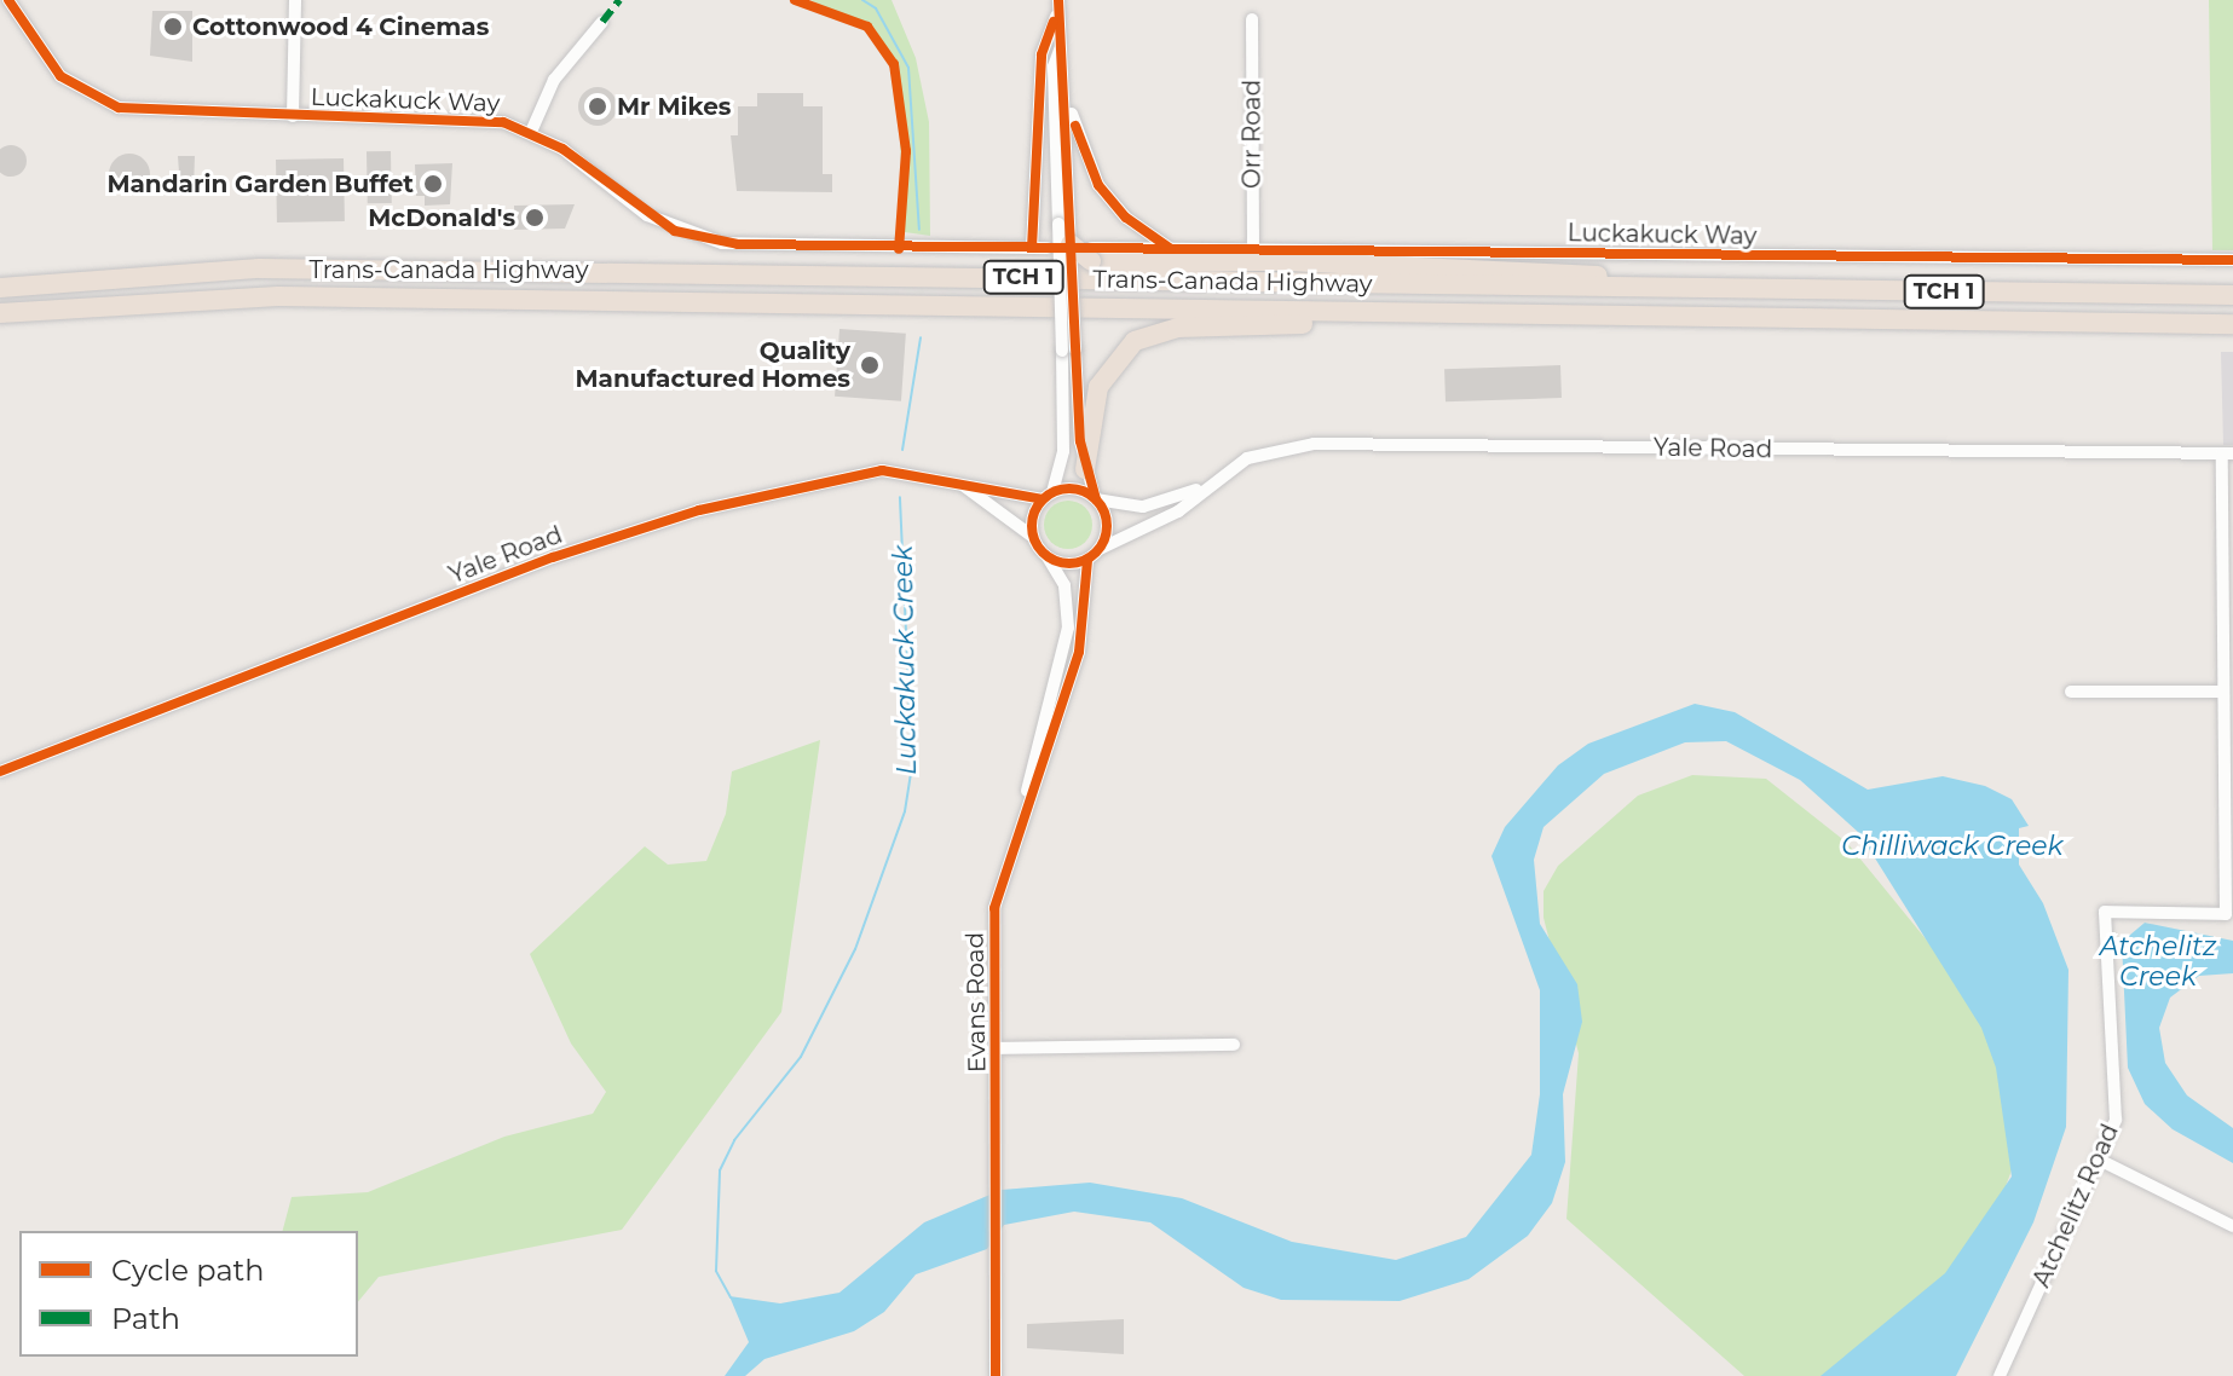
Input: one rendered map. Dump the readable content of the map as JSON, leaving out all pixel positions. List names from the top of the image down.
{
  "streets": {
    "highway": ["Trans-Canada Highway", "TCH 1"],
    "street": [
      "Luckakuck Way",
      "Orr Road",
      "Yale Road",
      "Evans Road",
      "Atchelitz Road"
    ]
  },
  "crossings": [
    ["Luckakuck Way", "Orr Road"],
    ["Yale Road", "Evans Road"],
    ["Yale Road", "Atchelitz Road"]
  ],
  "water": ["Luckakuck Creek", "Chilliwack Creek", "Atchelitz Creek"],
  "places": [
    "Cottonwood 4 Cinemas",
    "Mr Mikes",
    "Mandarin Garden Buffet",
    "McDonald's",
    "Quality Manufactured Homes"
  ],
  "legend": ["Cycle path", "Path"]
}
